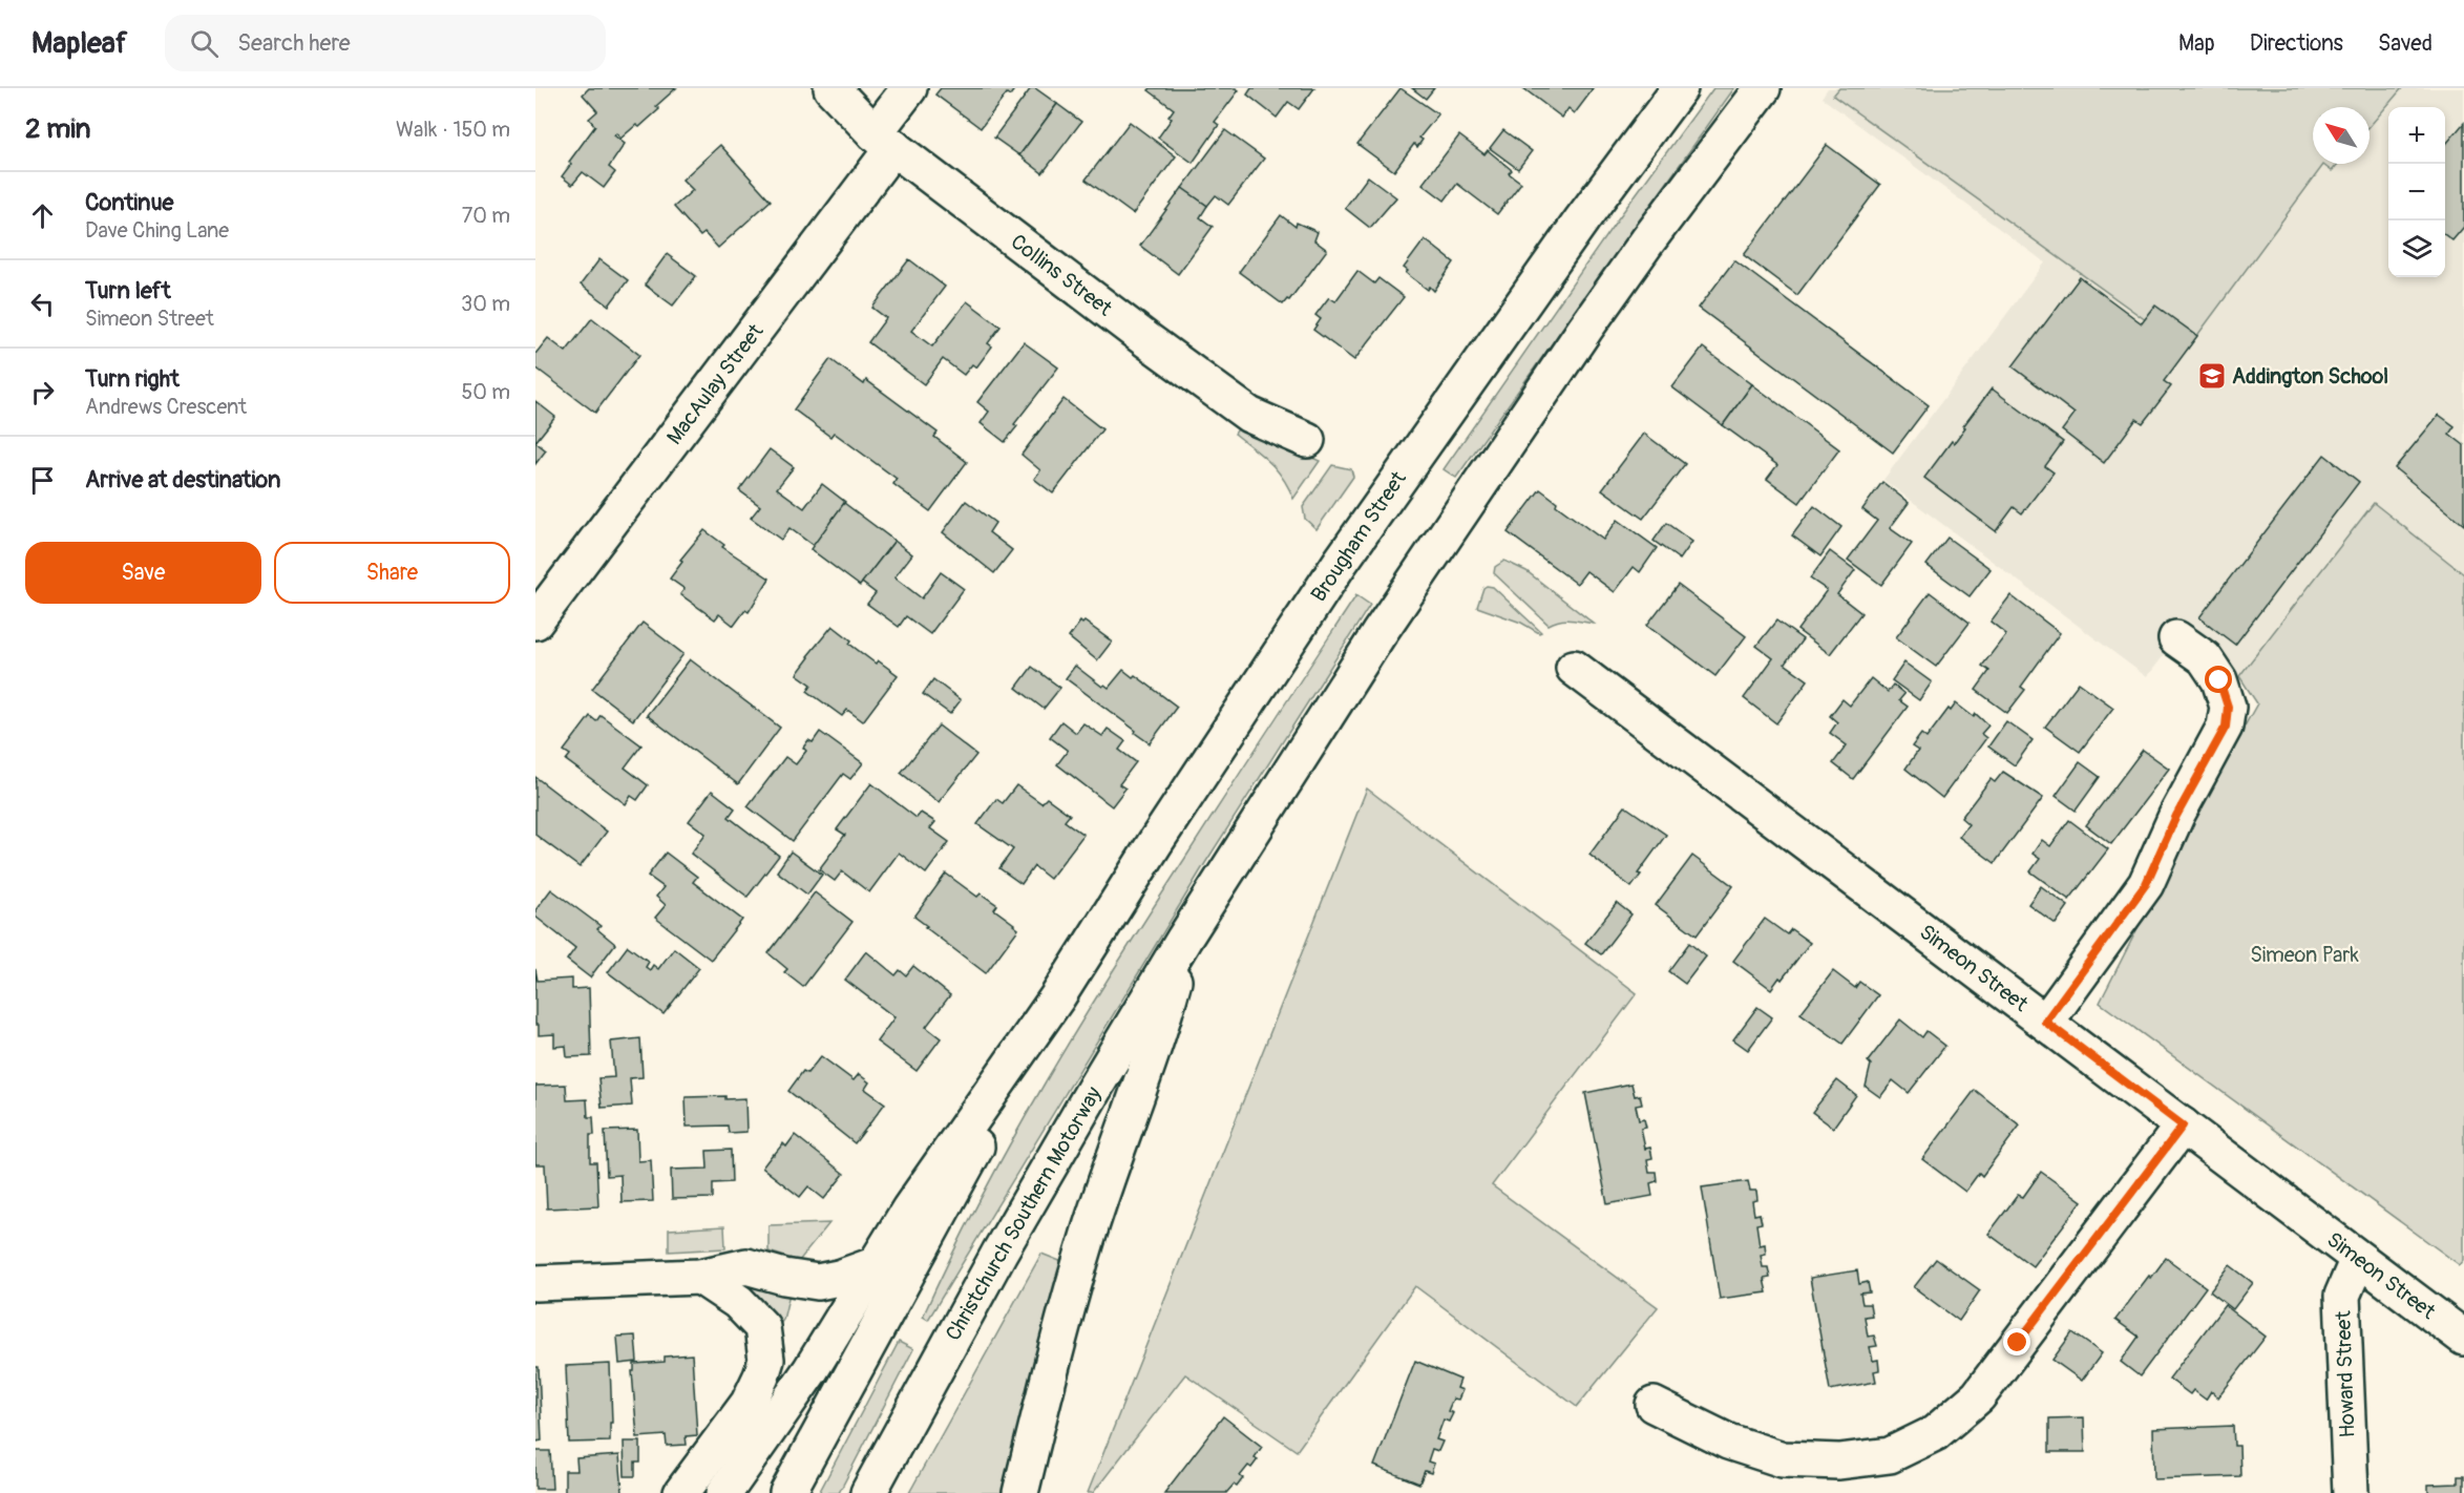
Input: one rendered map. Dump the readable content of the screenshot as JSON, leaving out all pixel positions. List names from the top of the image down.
{
  "streets": {
    "main road": [
      "Collins Street",
      "MacAulay Street",
      "Brougham Street",
      "Simeon Street",
      "Christchurch Southern Motorway",
      "Howard Street"
    ]
  },
  "crossings": [
    ["Collins Street", "MacAulay Street"],
    ["Simeon Street", "Howard Street"]
  ],
  "parks": ["Simeon Park"],
  "places": {
    "school or university": ["Addington School"]
  },
  "north": "top left",
  "page": {
    "header": "Mapleaf",
    "search": "Search here",
    "nav": ["Map", "Directions", "Saved"],
    "heading": ["2 min", "Walk · 150 m"],
    "map_buttons": ["+", "−"],
    "list": [
      ["Continue", "Dave Ching Lane", "70 m"],
      ["Turn left", "Simeon Street", "30 m"],
      ["Turn right", "Andrews Crescent", "50 m"],
      "Arrive at destination"
    ],
    "buttons": ["Save", "Share"]
  }
}
